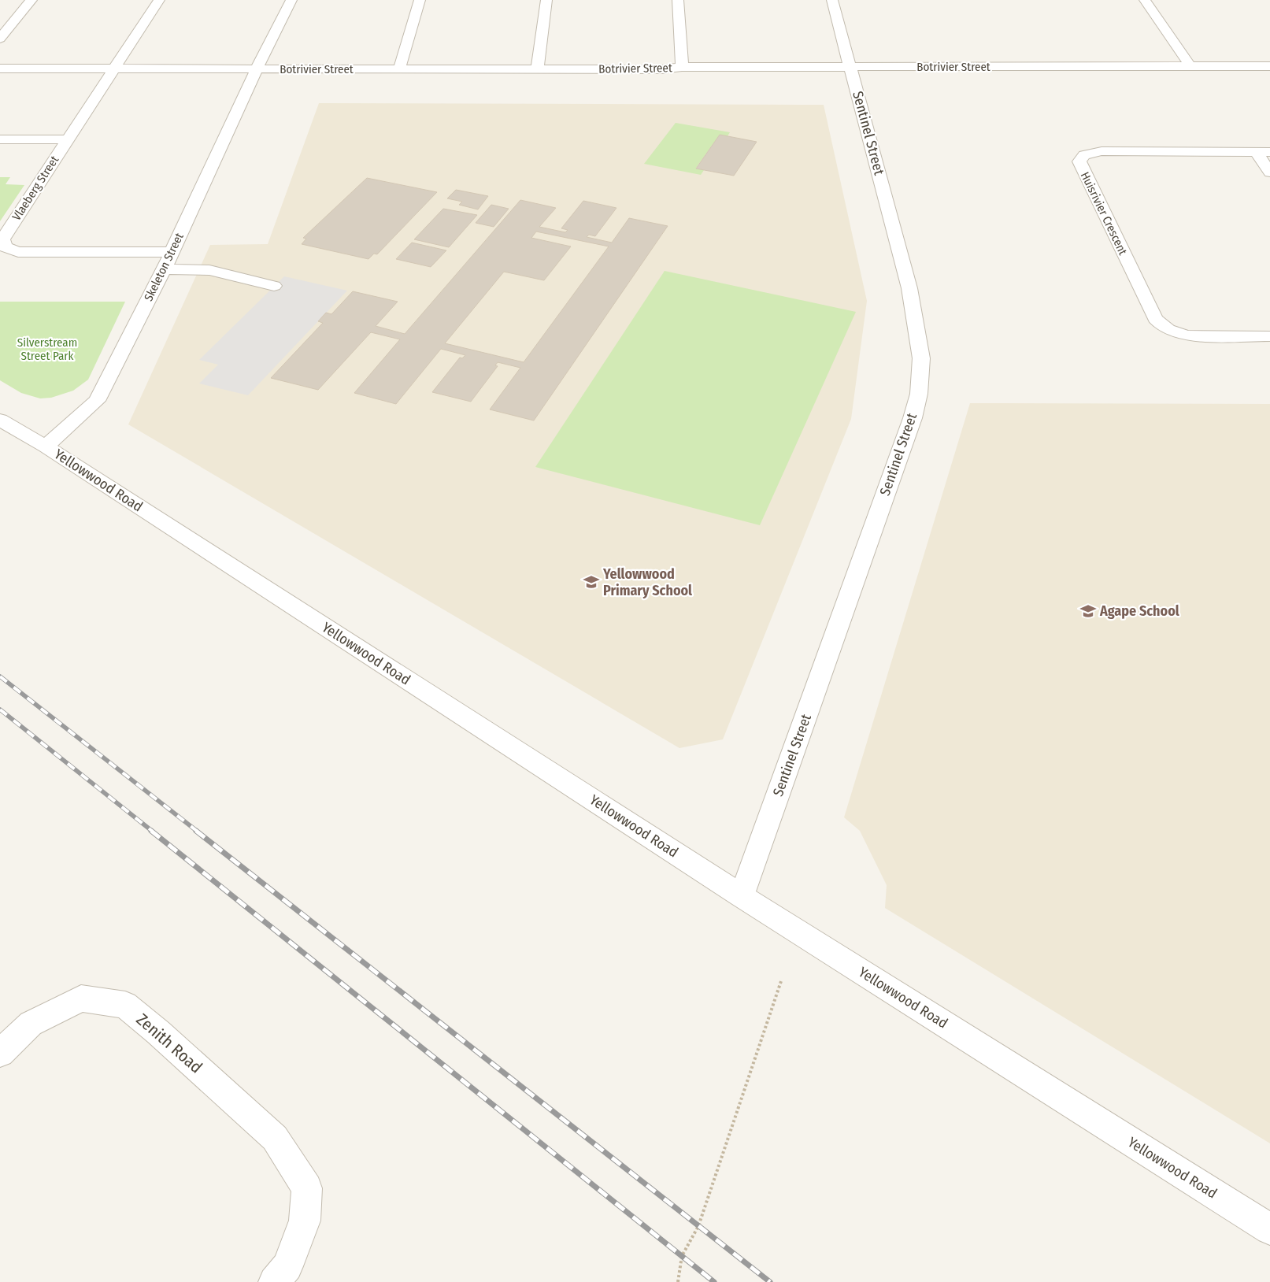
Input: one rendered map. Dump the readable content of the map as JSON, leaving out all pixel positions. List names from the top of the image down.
{
  "streets": {
    "street": [
      "Botrivier Street",
      "Sentinel Street",
      "Vlaeberg Street",
      "Huisrivier Crescent",
      "Skeleton Street",
      "Yellowwood Road",
      "Zenith Road"
    ]
  },
  "crossings": [
    ["Botrivier Street", "Sentinel Street"],
    ["Botrivier Street", "Vlaeberg Street"],
    ["Botrivier Street", "Skeleton Street"],
    ["Sentinel Street", "Yellowwood Road"],
    ["Vlaeberg Street", "Skeleton Street"],
    ["Skeleton Street", "Yellowwood Road"]
  ],
  "parks": ["Silverstream Street Park"],
  "places": {
    "school or university": ["Yellowwood Primary School", "Agape School"]
  }
}
